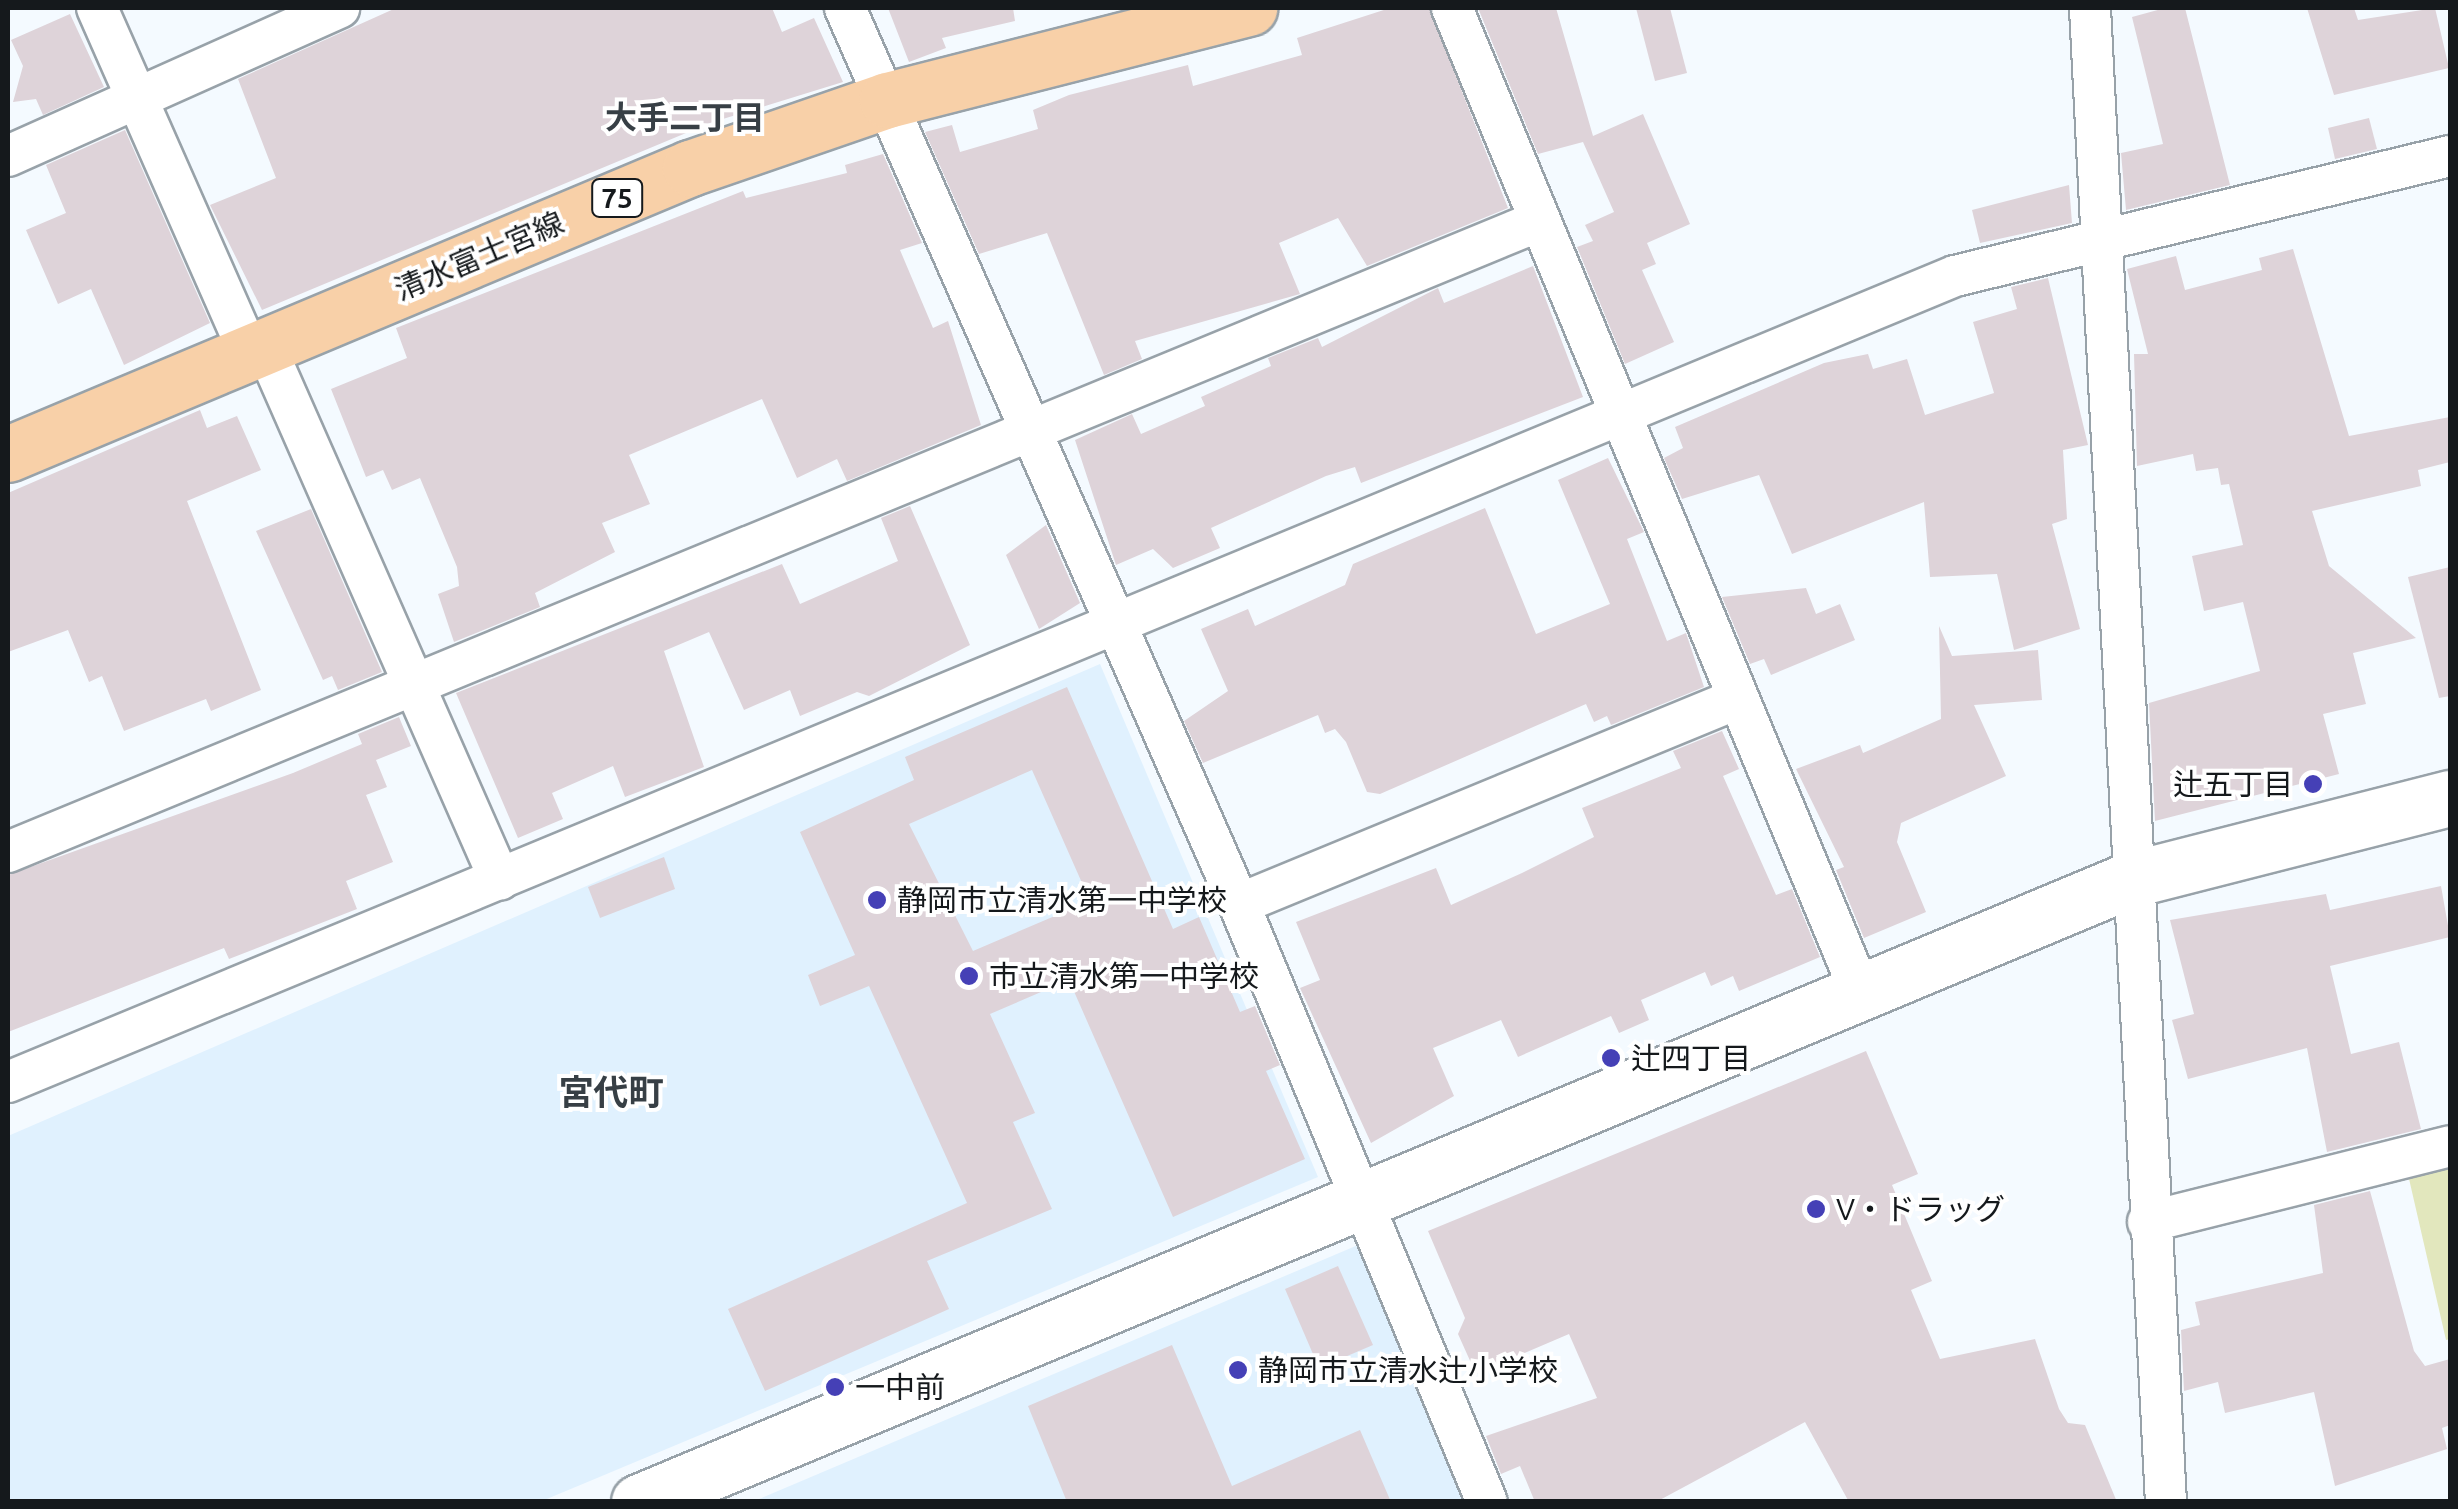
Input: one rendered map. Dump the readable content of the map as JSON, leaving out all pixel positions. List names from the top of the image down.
{
  "streets": {
    "main road": ["75", "清水富士宮線"]
  },
  "districts": ["大手二丁目", "宮代町"],
  "places": [
    "辻五丁目",
    "静岡市立清水第一中学校",
    "市立清水第一中学校",
    "辻四丁目",
    "V・ドラッグ",
    "静岡市立清水辻小学校",
    "一中前"
  ]
}
